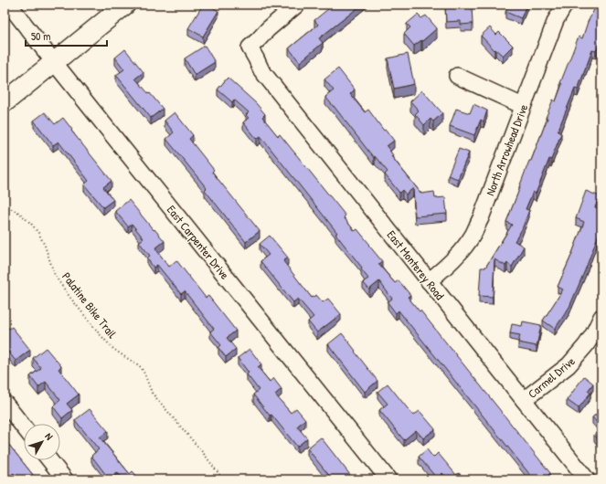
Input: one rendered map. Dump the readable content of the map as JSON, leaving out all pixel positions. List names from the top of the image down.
{
  "streets": {
    "street": [
      "North Arrowhead Drive",
      "East Carpenter Drive",
      "East Monterey Road",
      "Carmel Drive"
    ],
    "path": ["Palatine Bike Trail"]
  },
  "crossings": [
    ["North Arrowhead Drive", "East Monterey Road"],
    ["East Monterey Road", "Carmel Drive"]
  ],
  "scale_bar": "50 m",
  "north": "top right"
}
